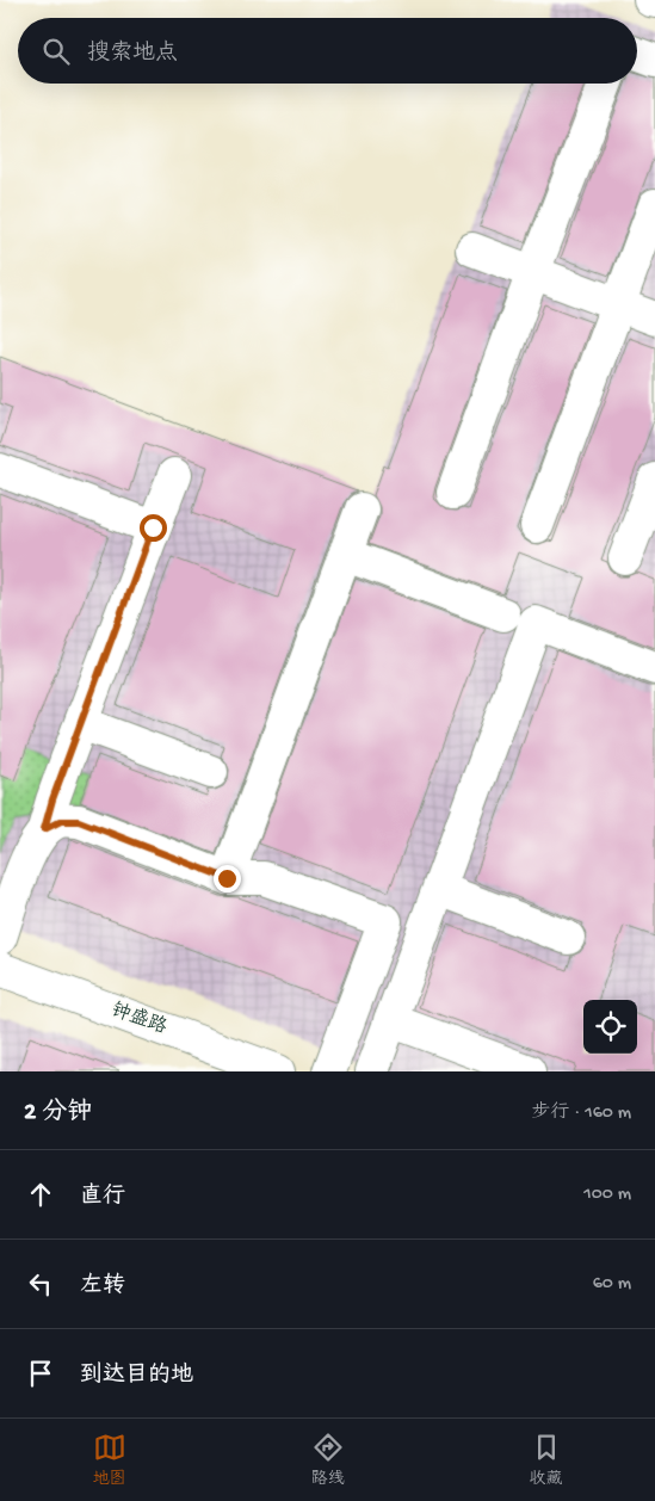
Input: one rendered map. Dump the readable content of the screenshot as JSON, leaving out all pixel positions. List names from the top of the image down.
{
  "streets": {
    "street": ["钟盛路"]
  },
  "page": {
    "search": "搜索地点",
    "heading": ["2 分钟", "步行 · 160 m"],
    "list": [
      ["直行", "100 m"],
      ["左转", "60 m"],
      "到达目的地"
    ],
    "nav": ["地图", "路线", "收藏"]
  }
}
